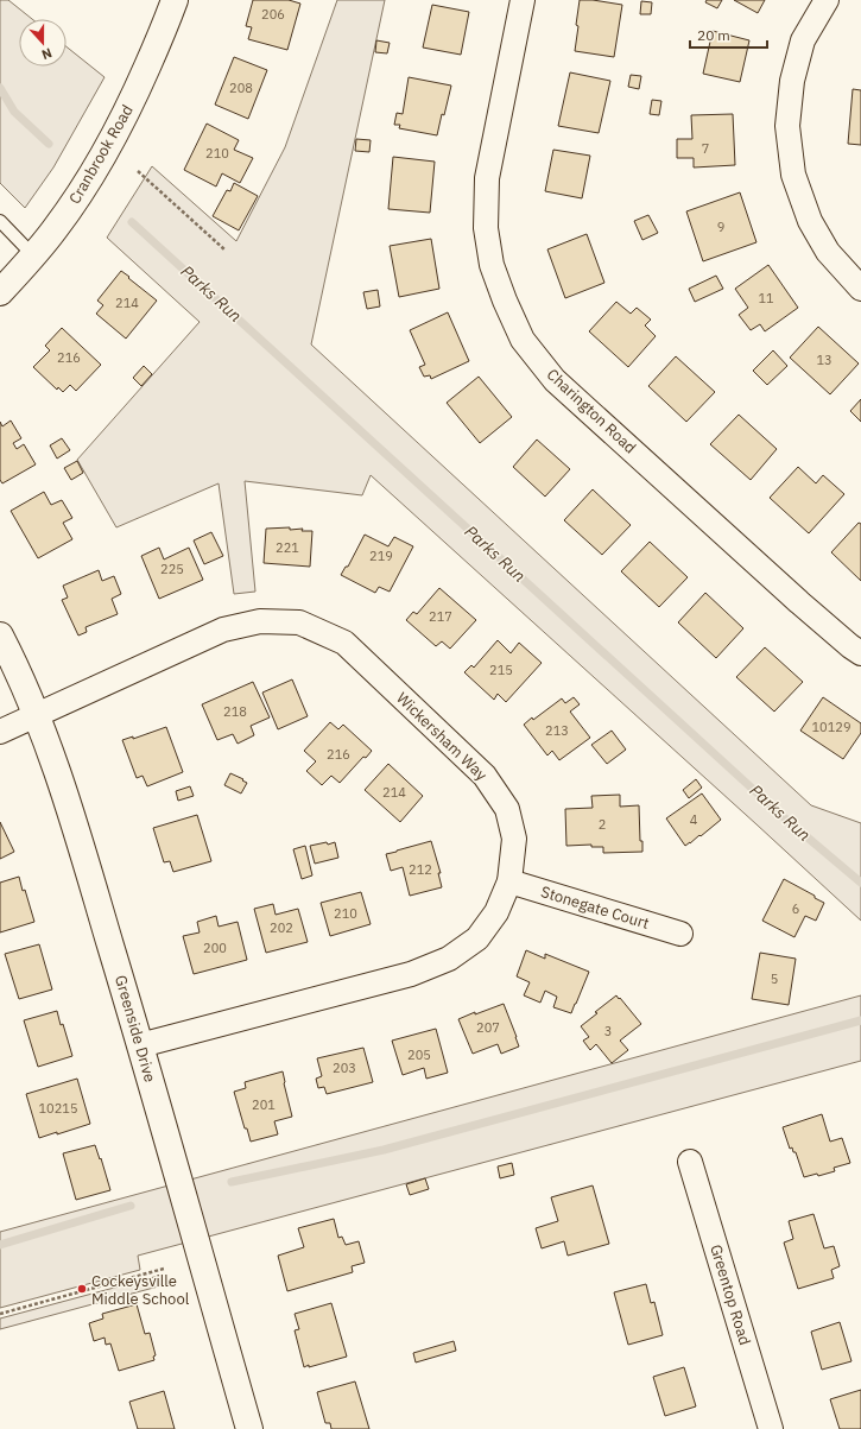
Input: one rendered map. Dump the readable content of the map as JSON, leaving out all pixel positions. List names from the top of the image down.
{
  "streets": {
    "street": [
      "Cranbrook Road",
      "Charington Road",
      "Wickersham Way",
      "Stonegate Court",
      "Greenside Drive",
      "Greentop Road"
    ]
  },
  "crossings": [
    ["Wickersham Way", "Stonegate Court"],
    ["Wickersham Way", "Greenside Drive"]
  ],
  "water": ["Parks Run"],
  "places": ["Cockeysville Middle School"],
  "house_numbers": [
    "206",
    "208",
    "7",
    "210",
    "9",
    "11",
    "214",
    "216",
    "13",
    "221",
    "219",
    "225",
    "217",
    "215",
    "218",
    "10129",
    "213",
    "216",
    "214",
    "4",
    "2",
    "212",
    "6",
    "210",
    "202",
    "200",
    "5",
    "207",
    "3",
    "205",
    "203",
    "201",
    "10215"
  ],
  "scale_bar": "20 m",
  "north": "bottom"
}
